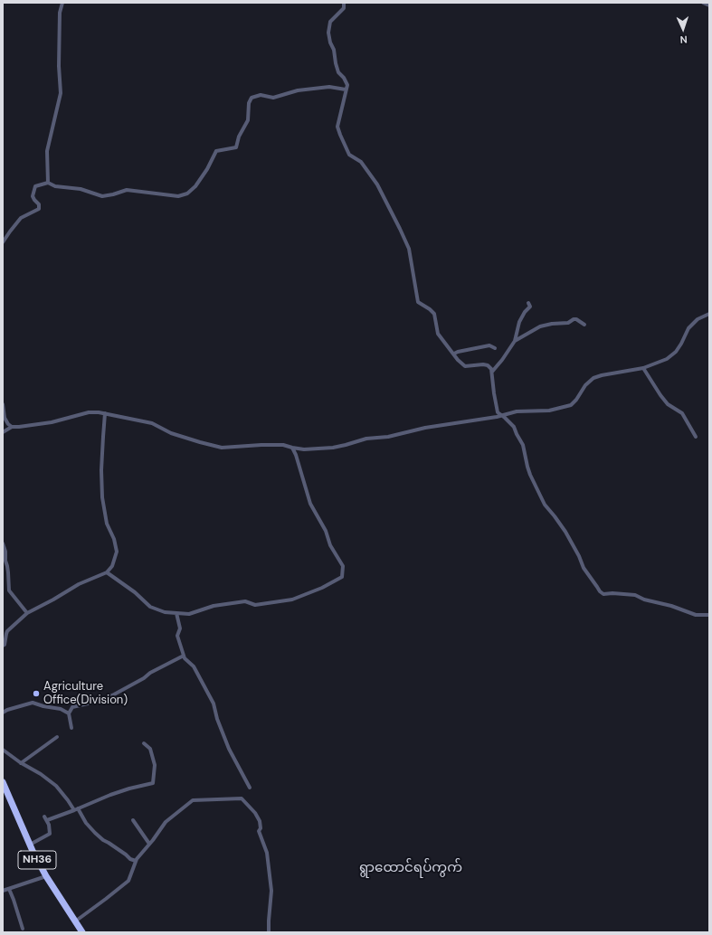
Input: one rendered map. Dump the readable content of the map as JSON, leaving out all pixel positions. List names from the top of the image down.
{
  "streets": {
    "highway": ["NH36"]
  },
  "districts": ["ရွာထောင်ရပ်ကွက်"],
  "places": ["Agriculture Office(Division)"],
  "north": "bottom"
}
